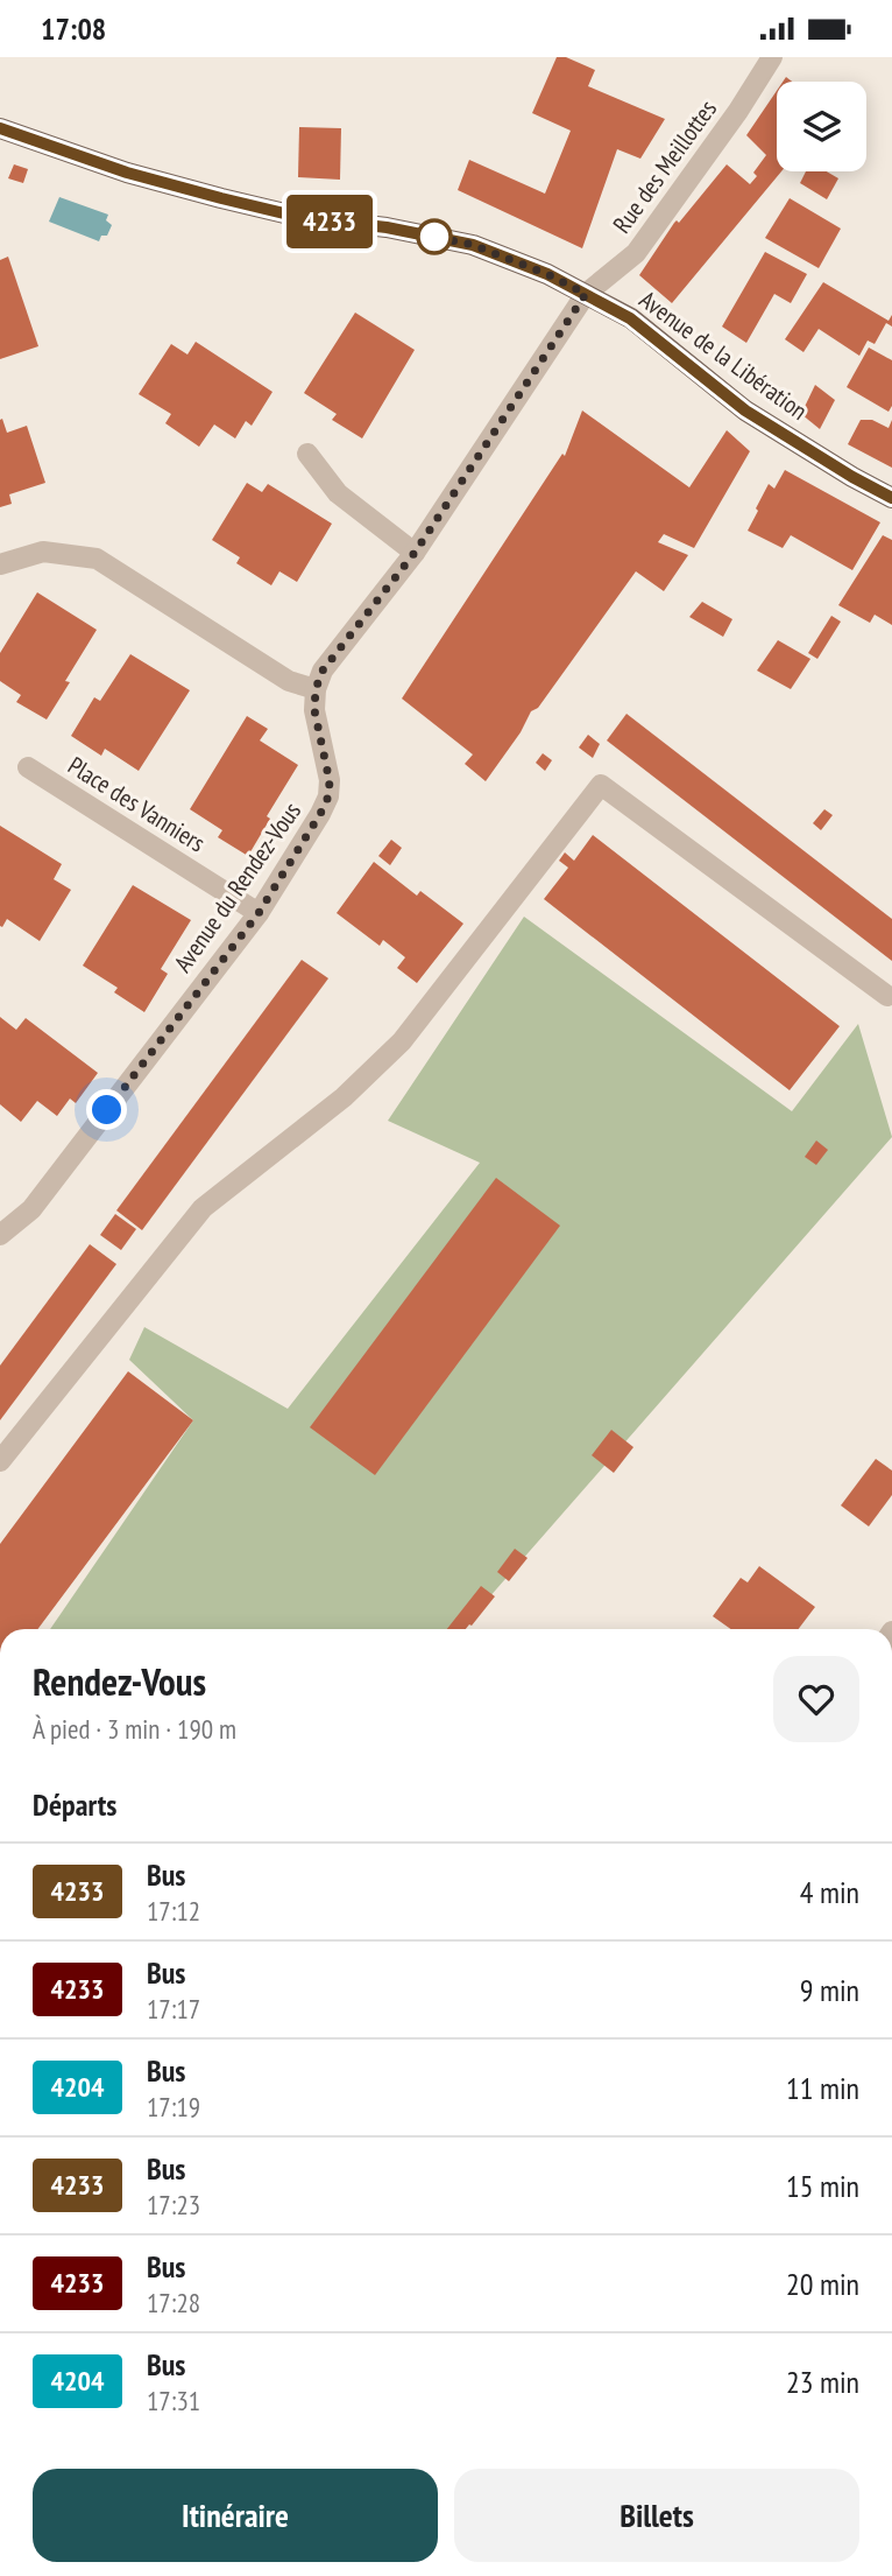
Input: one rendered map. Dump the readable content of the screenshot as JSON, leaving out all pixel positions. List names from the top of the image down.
{
  "streets": {
    "main road": ["Avenue de la Libération"],
    "street": ["Rue des Meillottes", "Place des Vanniers", "Avenue du Rendez-Vous"]
  },
  "crossings": [
    ["Rue des Meillottes", "Avenue de la Libération"],
    ["Place des Vanniers", "Avenue du Rendez-Vous"]
  ],
  "lines": ["bus line 4233"],
  "page": {
    "status": "17:08",
    "on_map": "4233",
    "heading": [
      ["Rendez-Vous", "À pied · 3 min · 190 m"],
      "Départs"
    ],
    "list": [
      {
        "mark": "4233",
        "name": "Bus",
        "note": "17:12",
        "value": "4 min"
      },
      {
        "mark": "4233",
        "name": "Bus",
        "note": "17:17",
        "value": "9 min"
      },
      {
        "mark": "4204",
        "name": "Bus",
        "note": "17:19",
        "value": "11 min"
      },
      {
        "mark": "4233",
        "name": "Bus",
        "note": "17:23",
        "value": "15 min"
      },
      {
        "mark": "4233",
        "name": "Bus",
        "note": "17:28",
        "value": "20 min"
      },
      {
        "mark": "4204",
        "name": "Bus",
        "note": "17:31",
        "value": "23 min"
      }
    ],
    "buttons": ["Itinéraire", "Billets"]
  }
}
